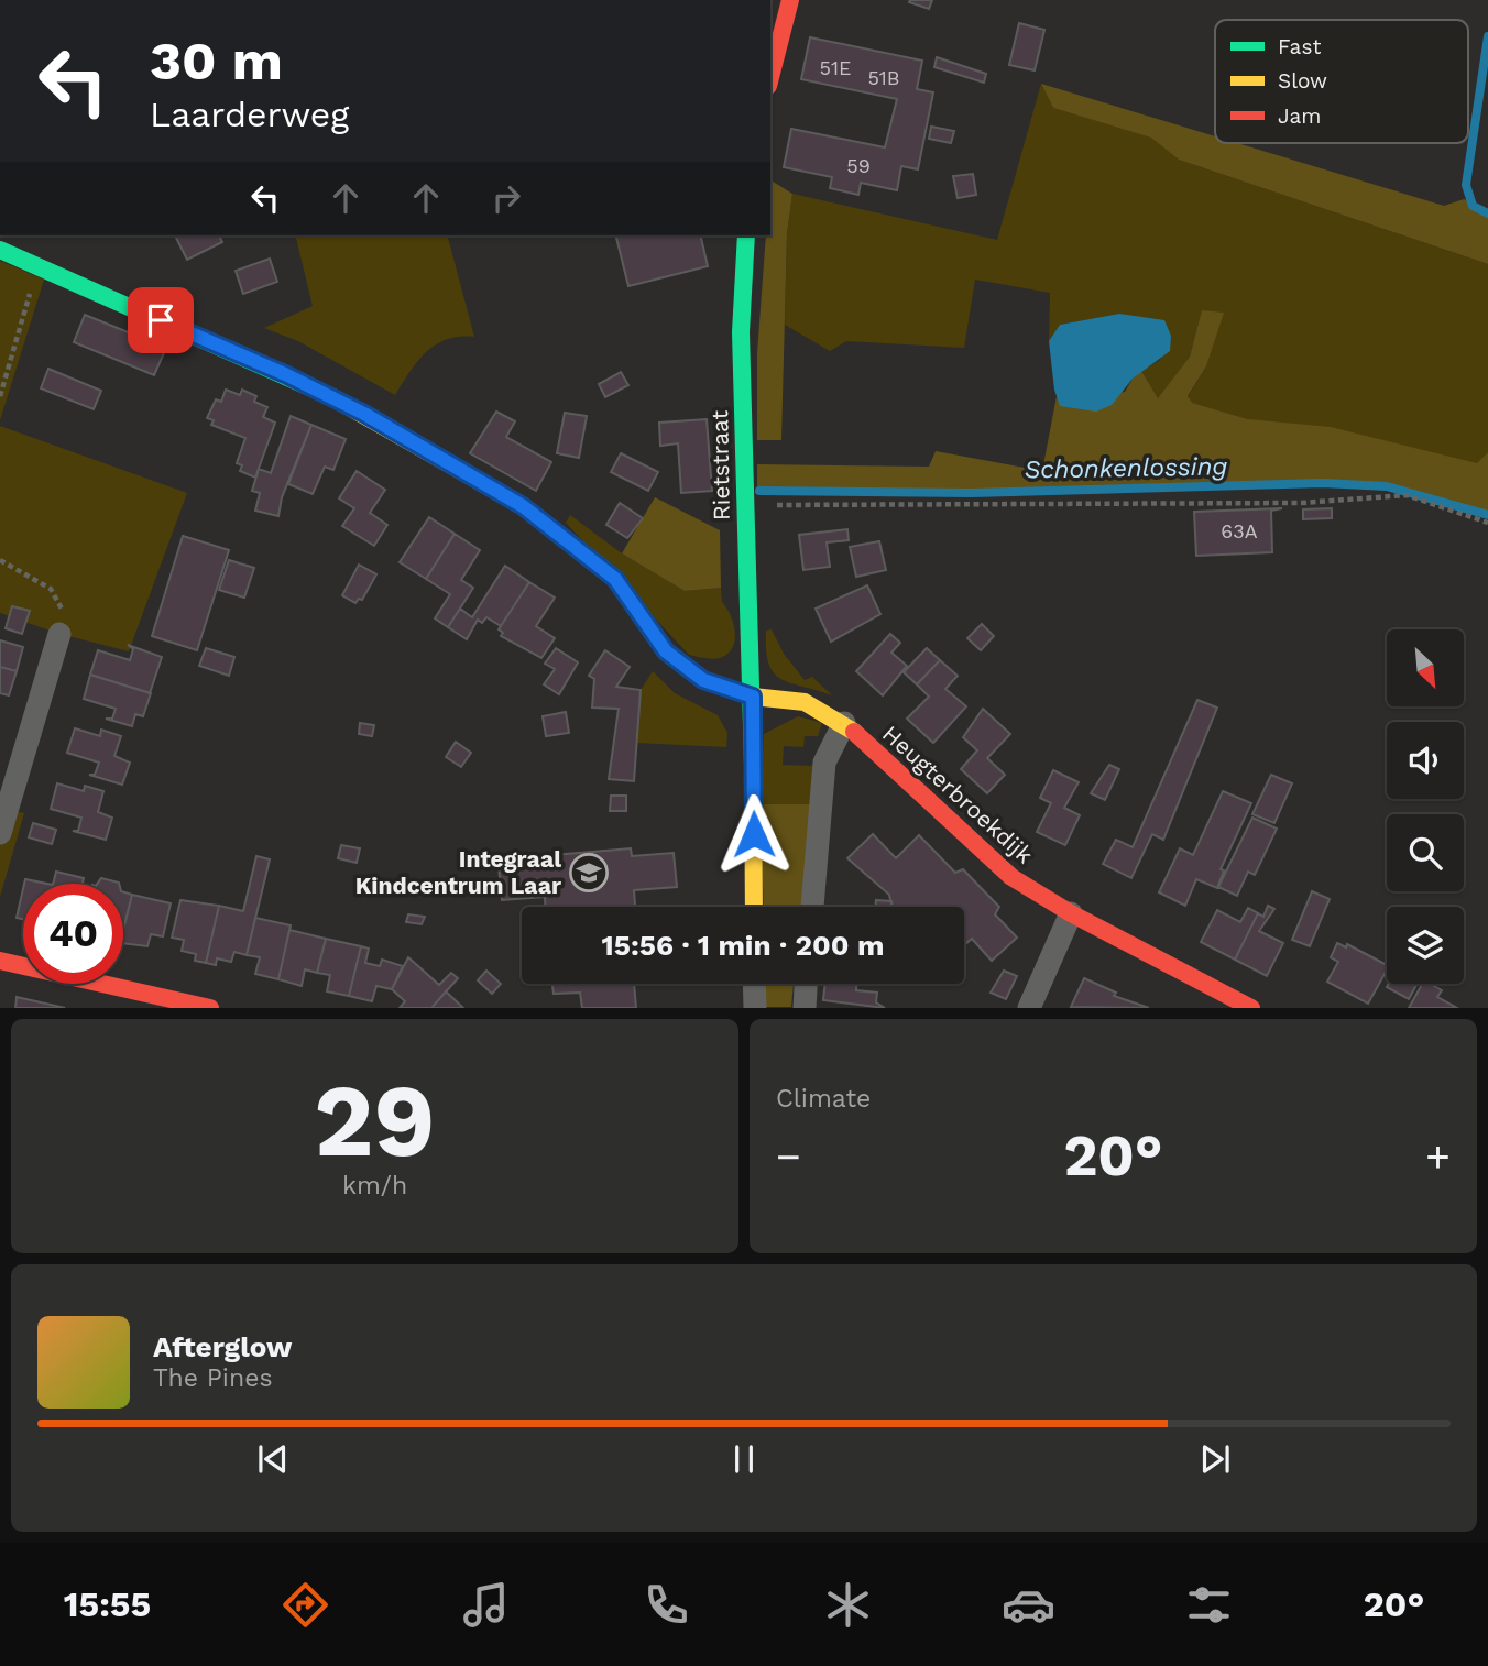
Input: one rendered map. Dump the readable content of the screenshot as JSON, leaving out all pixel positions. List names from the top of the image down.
{
  "streets": {
    "street": ["Rietstraat", "Heugterbroekdijk"]
  },
  "crossings": [
    ["Rietstraat", "Heugterbroekdijk"]
  ],
  "water": ["Schonkenlossing"],
  "places": {
    "school or university": ["Integraal Kindcentrum Laar"]
  },
  "house_numbers": [
    "51E",
    "51B",
    "59",
    "63A"
  ],
  "legend": ["Fast", "Slow", "Jam"],
  "north": "bottom right",
  "page": {
    "turn": ["30 m", "Laarderweg"],
    "limit": "40",
    "trip": "15:56 · 1 min · 200 m",
    "tile": [
      ["29", "km/h"],
      "Climate"
    ],
    "heat": ["−", "20°", "+"],
    "song": ["Afterglow", "The Pines"],
    "tabs": ["15:55", "20°"]
  }
}
